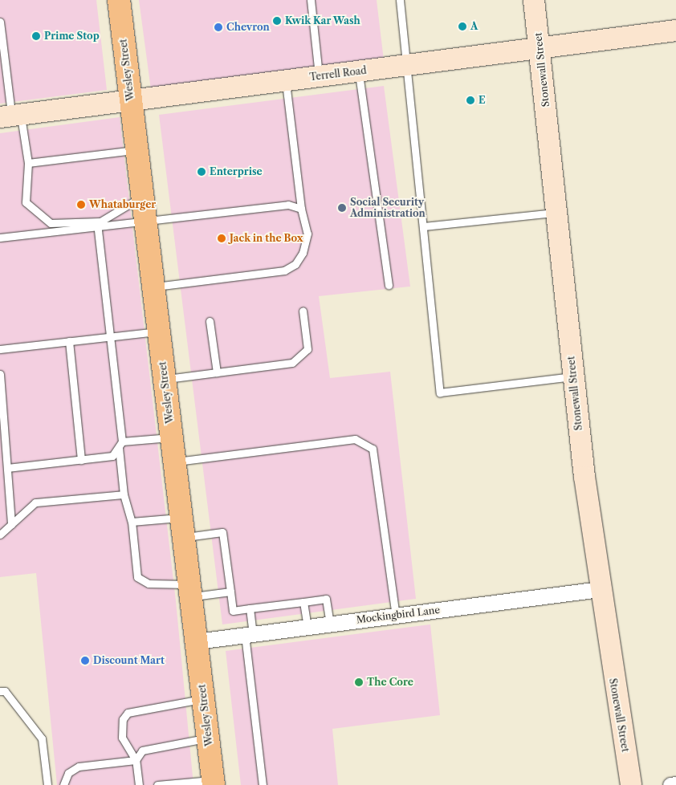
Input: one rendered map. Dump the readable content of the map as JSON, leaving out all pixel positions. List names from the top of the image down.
{
  "streets": {
    "main road": ["Wesley Street"],
    "street": ["Stonewall Street", "Terrell Road", "Mockingbird Lane"]
  },
  "crossings": [
    ["Wesley Street", "Terrell Road"],
    ["Wesley Street", "Mockingbird Lane"],
    ["Stonewall Street", "Terrell Road"],
    ["Stonewall Street", "Mockingbird Lane"]
  ],
  "places": [
    "Kwik Kar Wash",
    "A",
    "Chevron",
    "Prime Stop",
    "E",
    "Enterprise",
    "Whataburger",
    "Social Security Administration",
    "Jack in the Box",
    "Discount Mart",
    "The Core"
  ]
}
